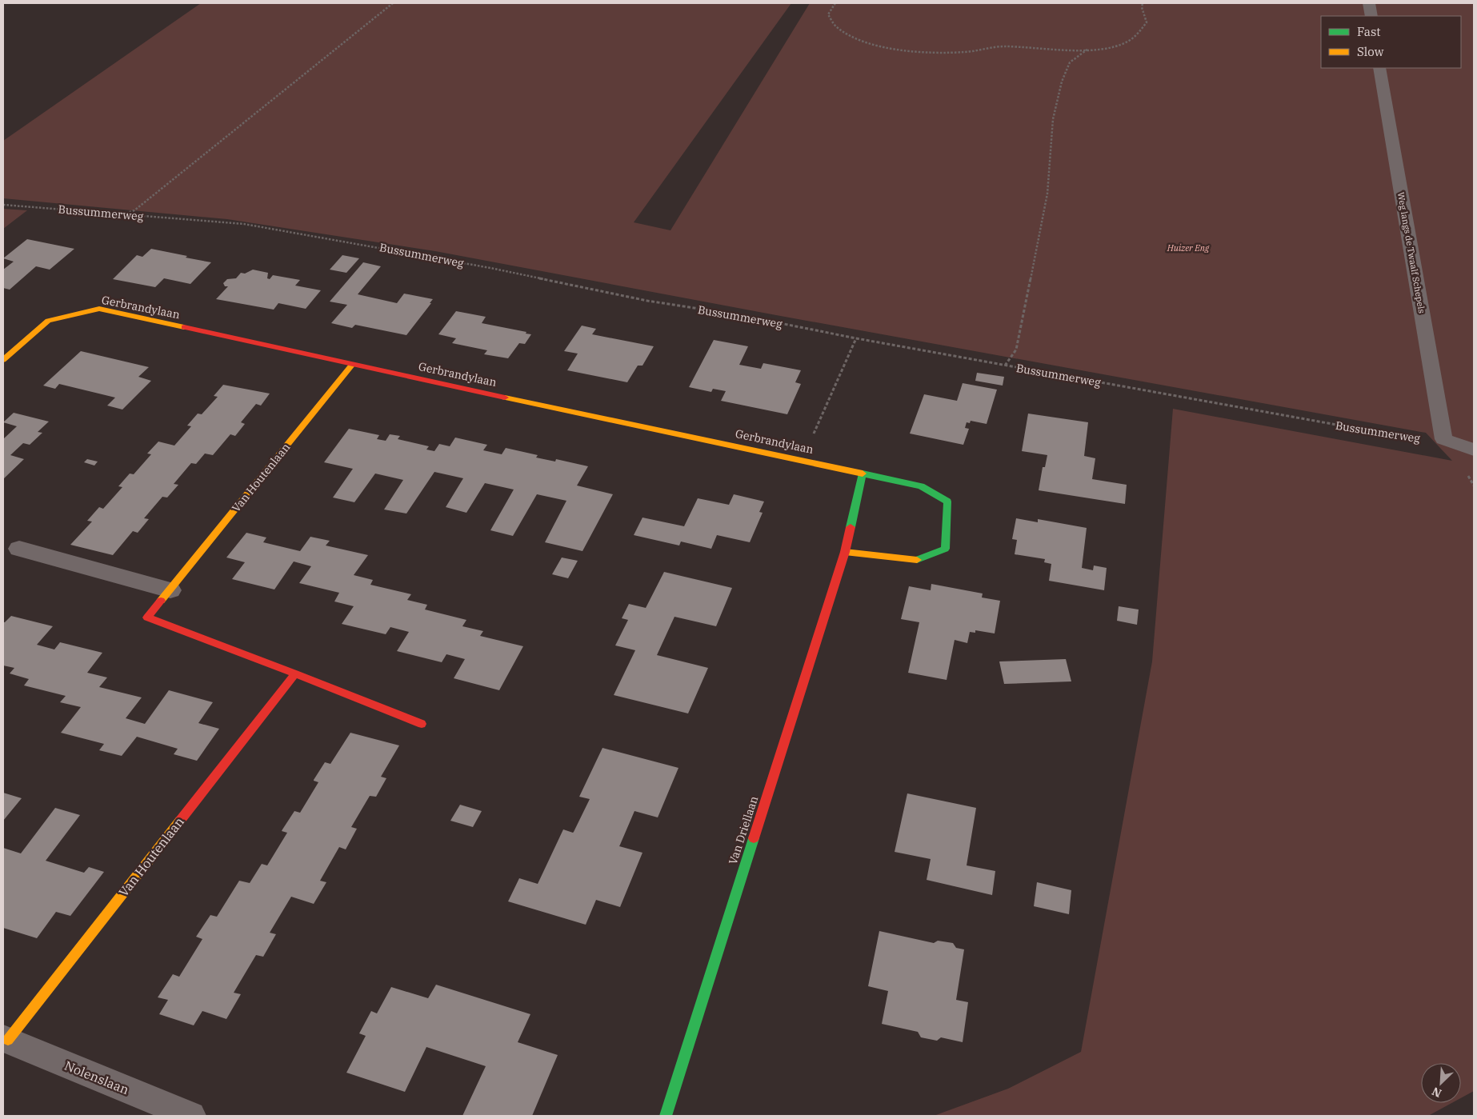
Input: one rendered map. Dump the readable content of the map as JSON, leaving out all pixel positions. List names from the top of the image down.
{
  "streets": {
    "street": [
      "Gerbrandylaan",
      "Van Houtenlaan",
      "Van Driellaan",
      "Nolenslaan"
    ],
    "lane": ["Weg langs de Twaalf Schepels"],
    "path": ["Bussummerweg"]
  },
  "crossings": [
    ["Bussummerweg", "Weg langs de Twaalf Schepels"],
    ["Gerbrandylaan", "Van Houtenlaan"],
    ["Gerbrandylaan", "Van Driellaan"],
    ["Van Houtenlaan", "Nolenslaan"]
  ],
  "parks": ["Huizer Eng"],
  "legend": ["Fast", "Slow"],
  "north": "bottom left"
}
